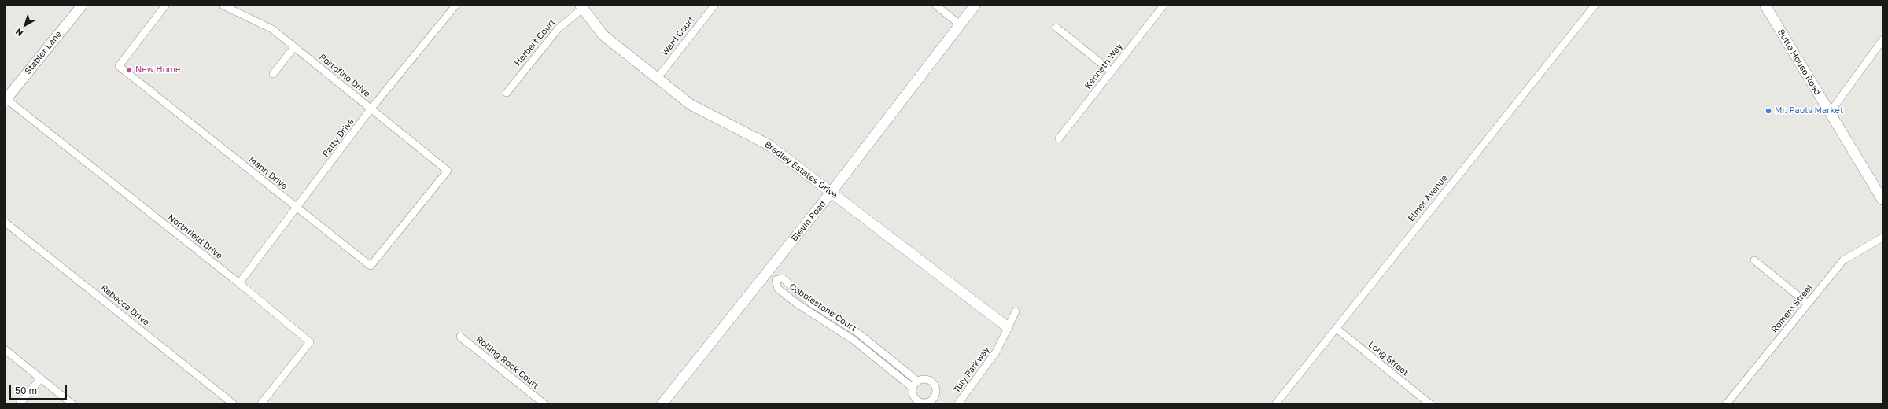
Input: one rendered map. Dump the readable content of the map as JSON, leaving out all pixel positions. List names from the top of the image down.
{
  "streets": {
    "street": [
      "Ward Court",
      "Herbert Court",
      "Stabler Lane",
      "Butte House Road",
      "Kenneth Way",
      "Portofino Drive",
      "Patty Drive",
      "Bradley Estates Drive",
      "Mann Drive",
      "Elmer Avenue",
      "Blevin Road",
      "Northfield Drive",
      "Rebecca Drive",
      "Cobblestone Court",
      "Romero Street",
      "Long Street",
      "Rolling Rock Court",
      "Tuly Parkway"
    ]
  },
  "crossings": [
    ["Ward Court", "Bradley Estates Drive"],
    ["Herbert Court", "Bradley Estates Drive"],
    ["Stabler Lane", "Northfield Drive"],
    ["Portofino Drive", "Patty Drive"],
    ["Portofino Drive", "Mann Drive"],
    ["Patty Drive", "Mann Drive"],
    ["Patty Drive", "Northfield Drive"],
    ["Bradley Estates Drive", "Blevin Road"],
    ["Bradley Estates Drive", "Tuly Parkway"],
    ["Elmer Avenue", "Long Street"]
  ],
  "places": ["New Home", "Mr. Pauls Market"],
  "scale_bar": "50 m",
  "north": "bottom left"
}
